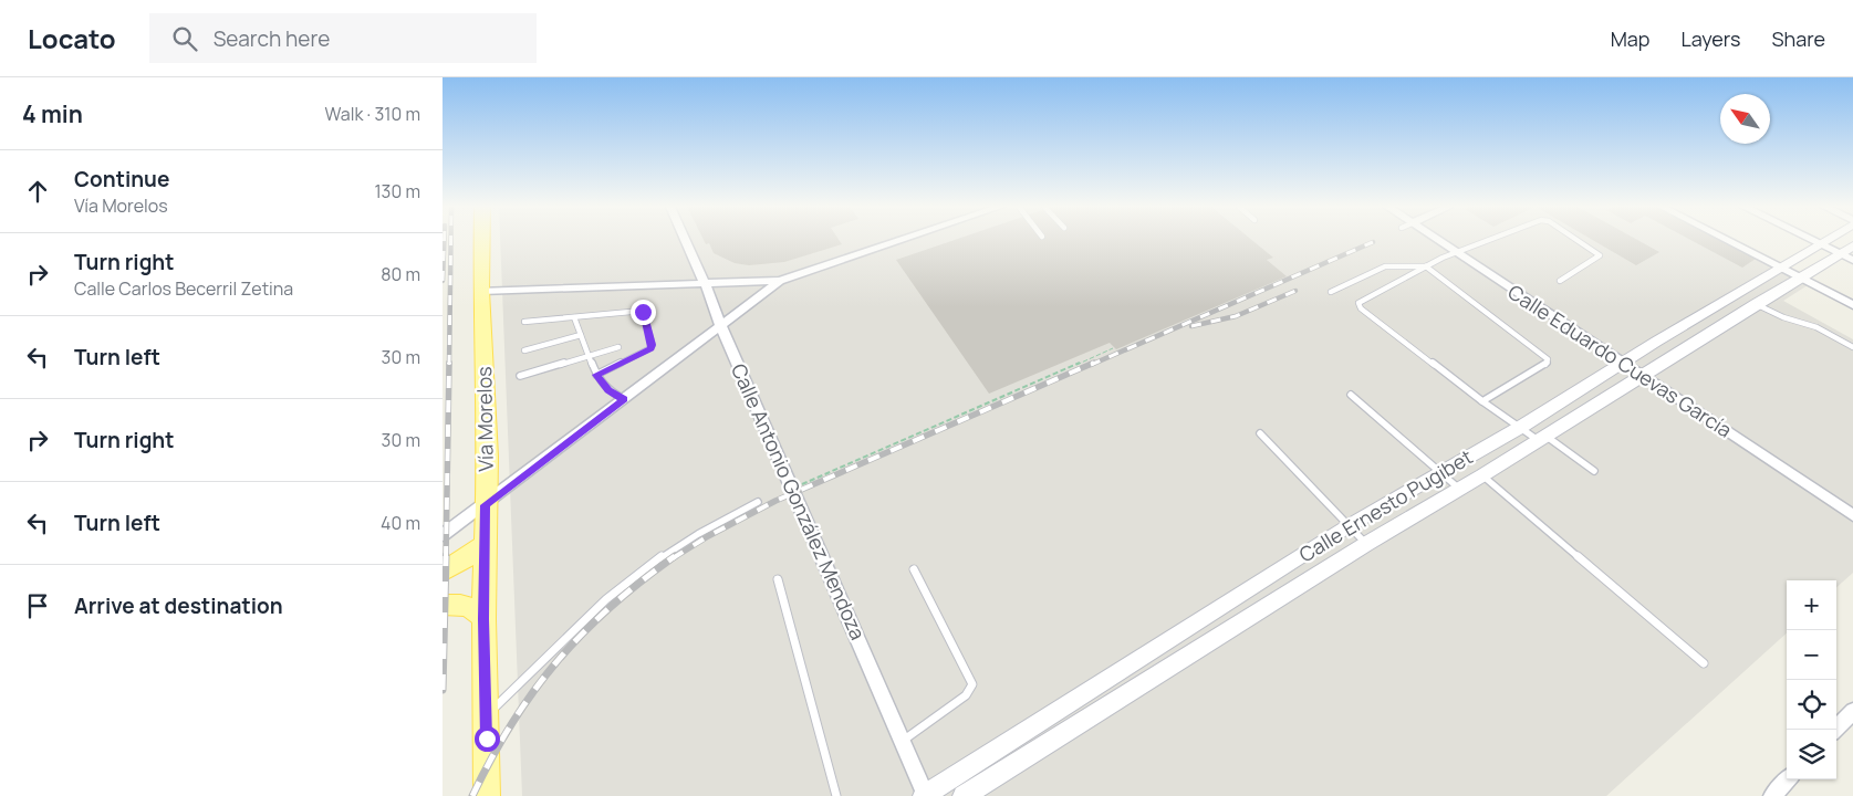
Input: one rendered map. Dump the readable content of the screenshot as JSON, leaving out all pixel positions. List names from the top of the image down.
{
  "streets": {
    "main road": ["Vía Morelos"],
    "street": ["Calle Eduardo Cuevas García", "Calle Antonio González Mendoza", "Calle Ernesto Pugibet"]
  },
  "crossings": [
    ["Calle Eduardo Cuevas García", "Calle Ernesto Pugibet"],
    ["Calle Antonio González Mendoza", "Calle Ernesto Pugibet"]
  ],
  "north": "top left",
  "page": {
    "header": "Locato",
    "search": "Search here",
    "nav": ["Map", "Layers", "Share"],
    "heading": ["4 min", "Walk · 310 m"],
    "list": [
      ["Continue", "Vía Morelos", "130 m"],
      ["Turn right", "Calle Carlos Becerril Zetina", "80 m"],
      ["Turn left", "30 m"],
      ["Turn right", "30 m"],
      ["Turn left", "40 m"],
      "Arrive at destination"
    ],
    "map_buttons": ["+", "−"]
  }
}
